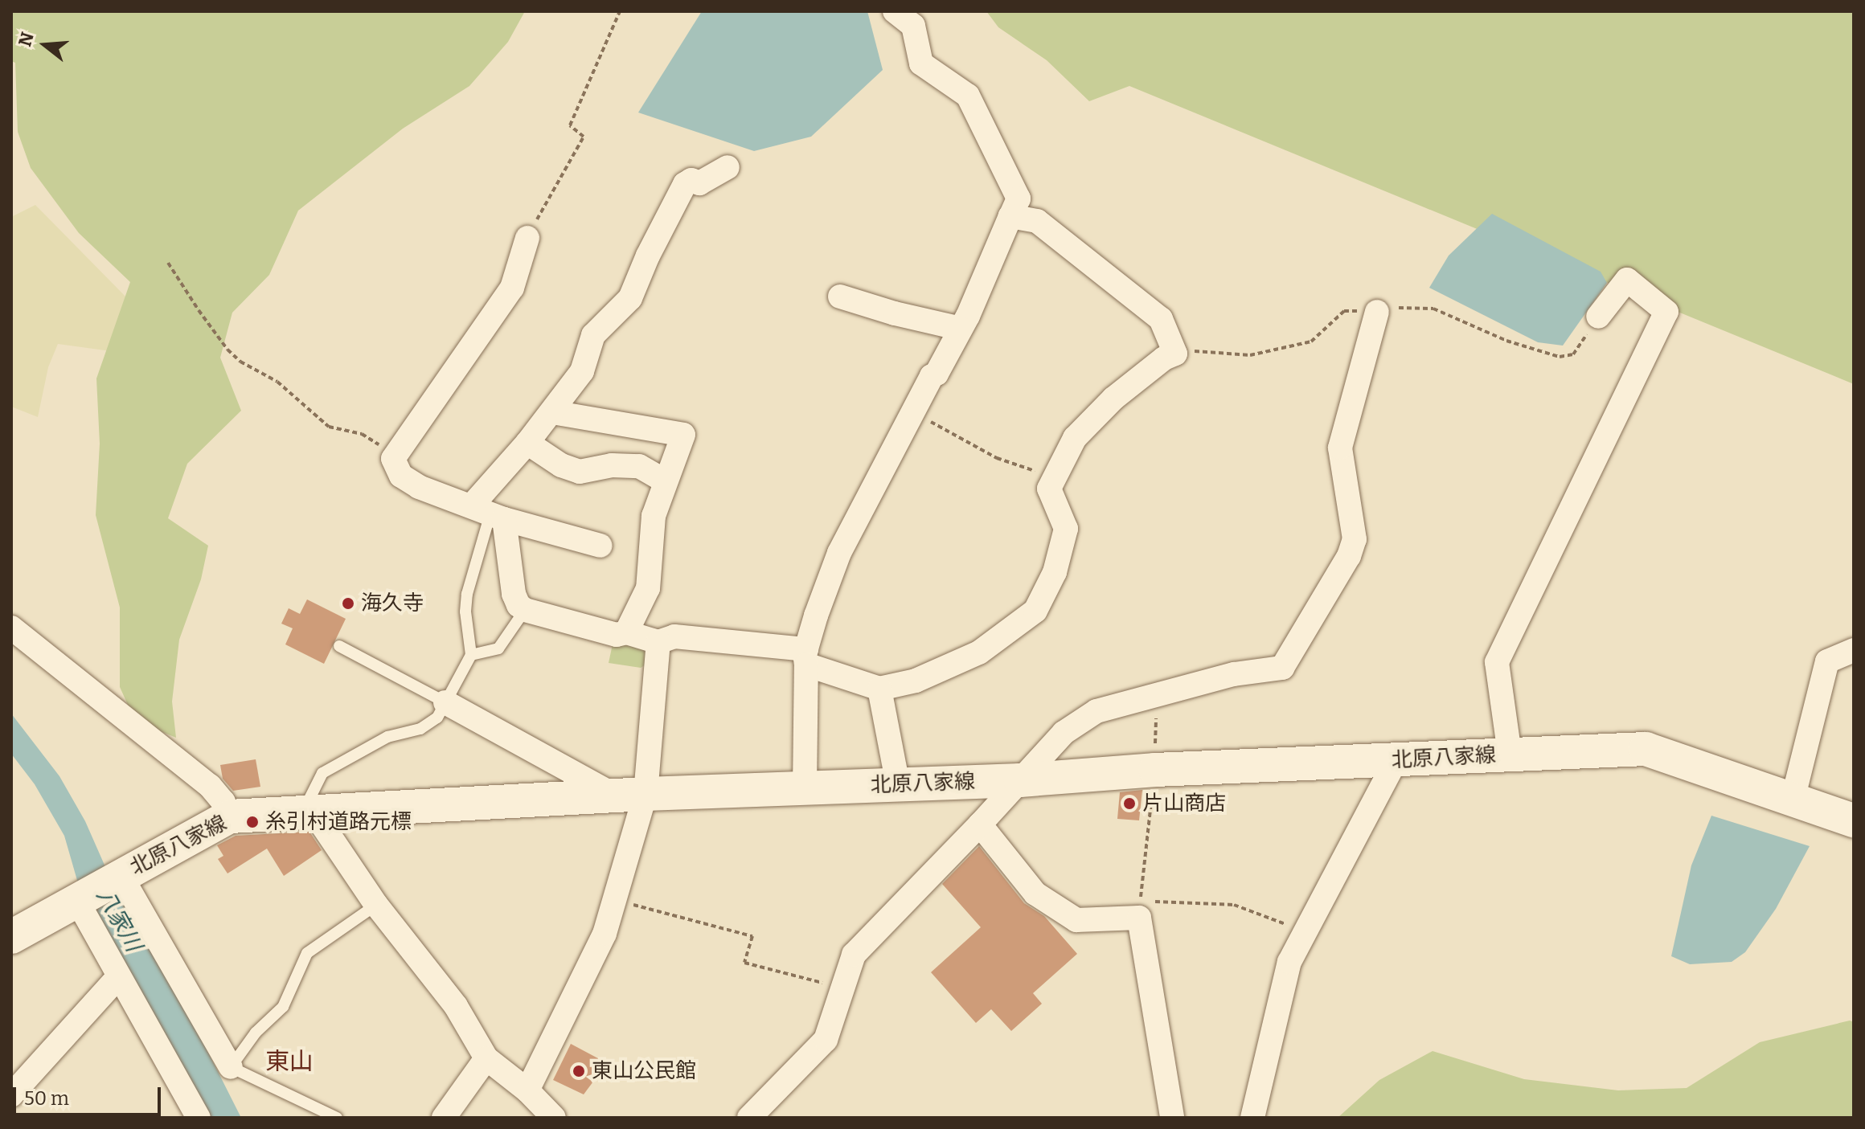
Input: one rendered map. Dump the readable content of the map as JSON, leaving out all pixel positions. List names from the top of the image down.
{
  "streets": {
    "main road": ["北原八家線"]
  },
  "districts": ["東山"],
  "water": ["八家川"],
  "places": [
    "海久寺",
    "片山商店",
    "糸引村道路元標",
    "東山公民館"
  ],
  "scale_bar": "50 m",
  "north": "left"
}
